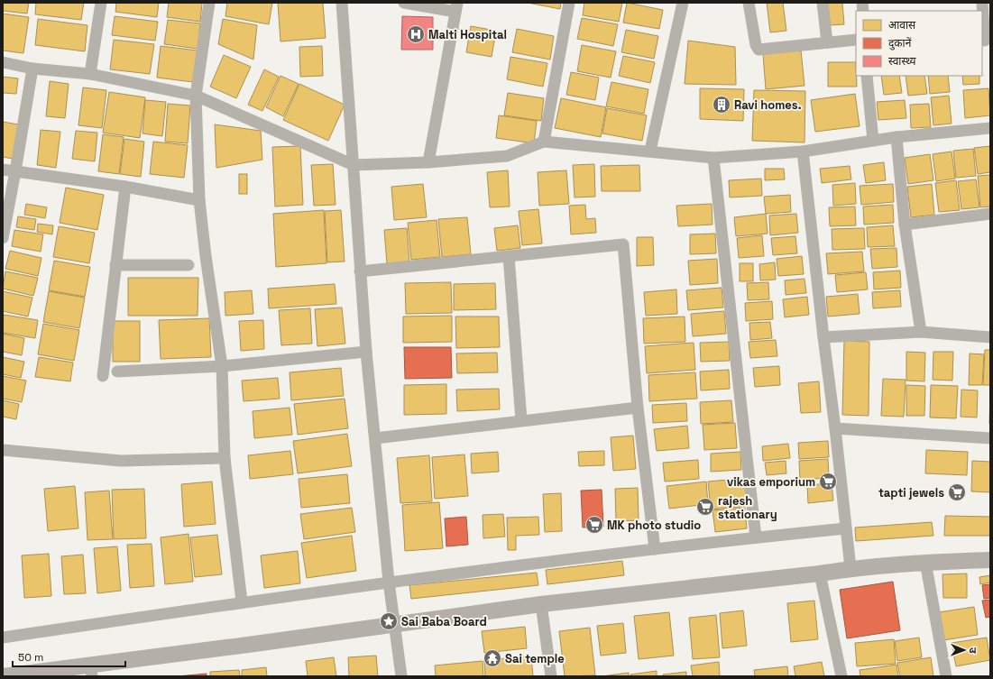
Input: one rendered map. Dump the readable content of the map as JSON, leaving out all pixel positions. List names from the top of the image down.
{
  "places": {
    "hospital": ["Malti Hospital"],
    "building": ["Ravi homes."],
    "supermarket": [
      "vikas emporium",
      "tapti jewels",
      "rajesh stationary",
      "MK photo studio"
    ],
    "place": ["Sai Baba Board"],
    "temple": ["Sai temple"]
  },
  "legend": ["आवास", "दुकानें", "स्वास्थ्य"],
  "scale_bar": "50 m",
  "north": "right"
}
